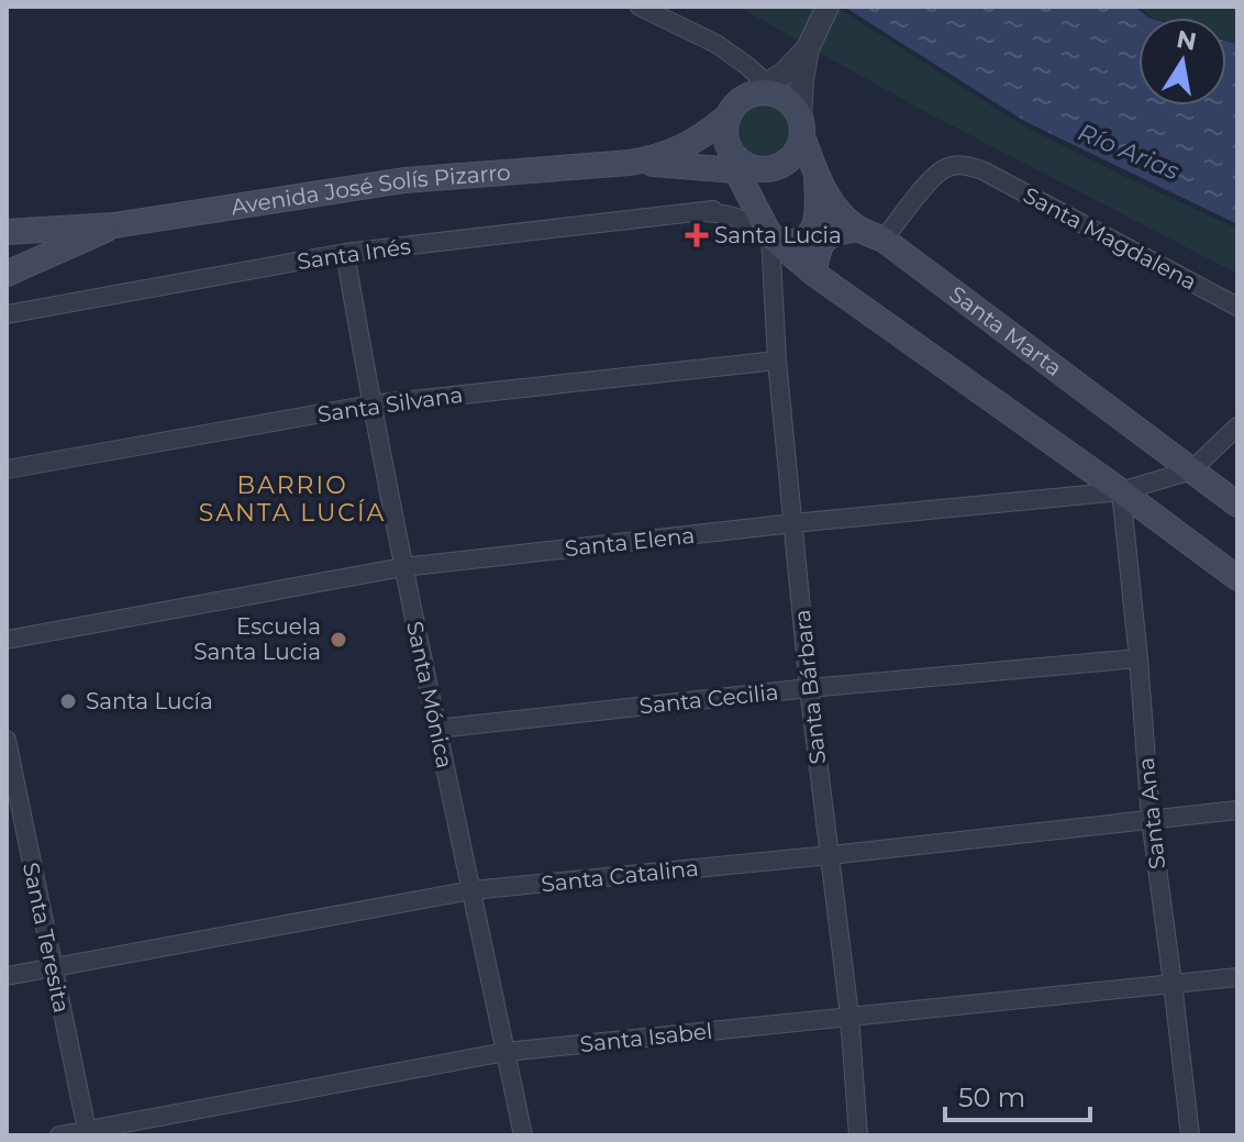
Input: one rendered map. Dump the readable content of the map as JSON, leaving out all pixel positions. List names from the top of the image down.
{
  "streets": {
    "main road": ["Avenida José Solís Pizarro", "Santa Marta"],
    "street": [
      "Santa Magdalena",
      "Santa Inés",
      "Santa Silvana",
      "Santa Elena",
      "Santa Bárbara",
      "Santa Mónica",
      "Santa Cecilia",
      "Santa Ana",
      "Santa Catalina",
      "Santa Teresita",
      "Santa Isabel"
    ]
  },
  "crossings": [
    ["Avenida José Solís Pizarro", "Santa Inés"],
    ["Avenida José Solís Pizarro", "Santa Marta"],
    ["Santa Magdalena", "Santa Marta"],
    ["Santa Inés", "Santa Marta"],
    ["Santa Inés", "Santa Bárbara"],
    ["Santa Inés", "Santa Mónica"],
    ["Santa Marta", "Santa Elena"],
    ["Santa Silvana", "Santa Bárbara"],
    ["Santa Silvana", "Santa Mónica"],
    ["Santa Elena", "Santa Bárbara"],
    ["Santa Elena", "Santa Mónica"],
    ["Santa Elena", "Santa Ana"],
    ["Santa Bárbara", "Santa Cecilia"],
    ["Santa Bárbara", "Santa Catalina"],
    ["Santa Bárbara", "Santa Isabel"],
    ["Santa Mónica", "Santa Cecilia"],
    ["Santa Mónica", "Santa Catalina"],
    ["Santa Mónica", "Santa Isabel"],
    ["Santa Cecilia", "Santa Ana"],
    ["Santa Ana", "Santa Catalina"],
    ["Santa Ana", "Santa Isabel"],
    ["Santa Catalina", "Santa Teresita"],
    ["Santa Teresita", "Santa Isabel"]
  ],
  "districts": ["BARRIO SANTA LUCÍA"],
  "water": ["Río Arias"],
  "places": {
    "health": ["Santa Lucia"],
    "other": ["Escuela Santa Lucia", "Santa Lucía"]
  },
  "scale_bar": "50 m",
  "north": "top"
}
